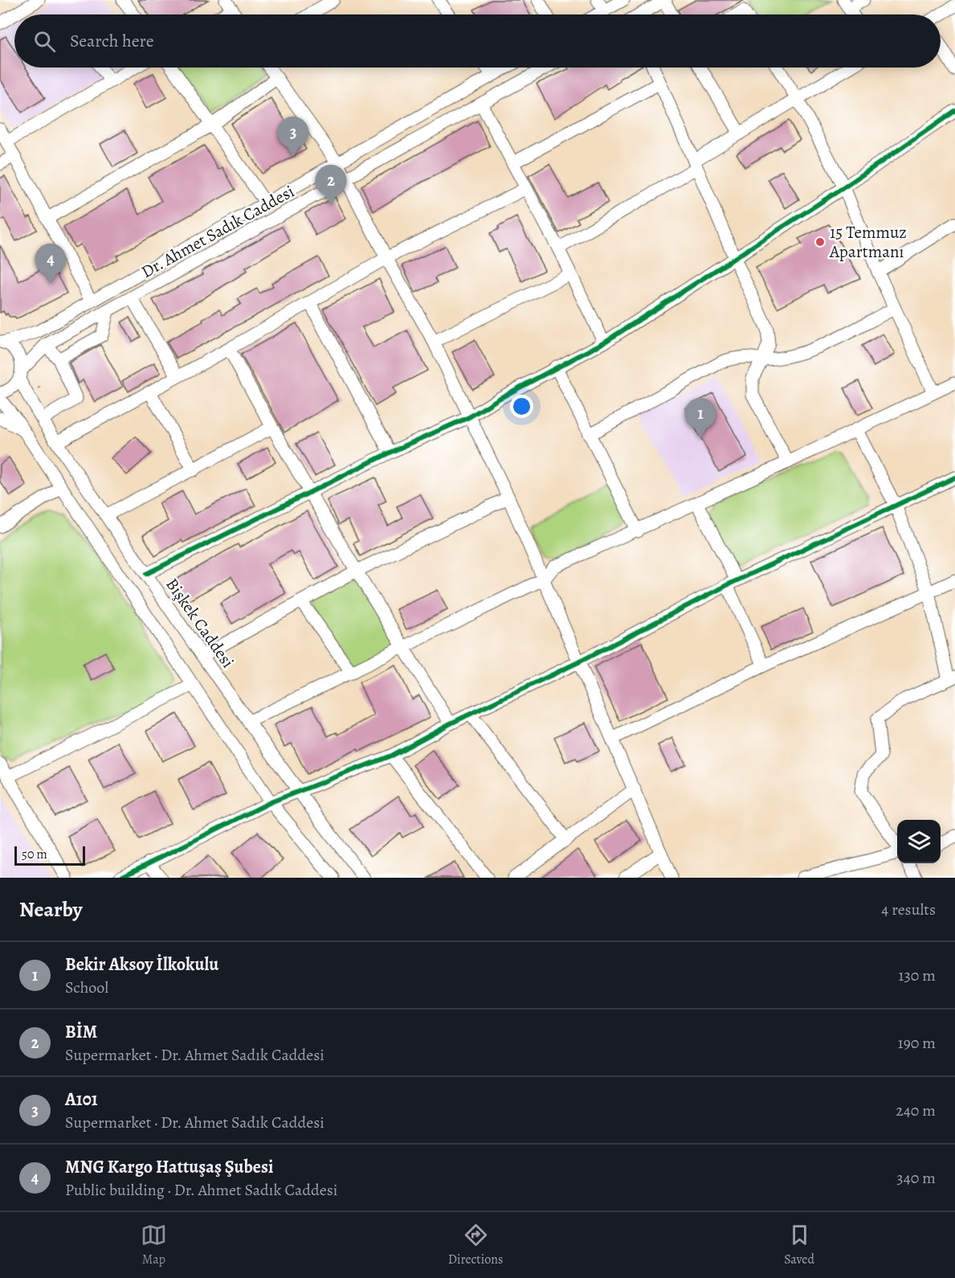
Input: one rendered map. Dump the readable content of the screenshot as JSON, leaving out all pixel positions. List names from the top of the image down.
{
  "streets": {
    "street": ["Dr. Ahmet Sadık Caddesi", "Bişkek Caddesi"]
  },
  "crossings": [
    ["Dr. Ahmet Sadık Caddesi", "Bişkek Caddesi"]
  ],
  "places": ["15 Temmuz Apartmanı"],
  "scale_bar": "50 m",
  "page": {
    "search": "Search here",
    "pins": [
      "3",
      "2",
      "4",
      "1"
    ],
    "scale": "50 m",
    "heading": ["Nearby", "4 results"],
    "list": [
      {
        "mark": "1",
        "name": "Bekir Aksoy İlkokulu",
        "note": "School",
        "value": "130 m"
      },
      {
        "mark": "2",
        "name": "BİM",
        "note": "Supermarket · Dr. Ahmet Sadık Caddesi",
        "value": "190 m"
      },
      {
        "mark": "3",
        "name": "A101",
        "note": "Supermarket · Dr. Ahmet Sadık Caddesi",
        "value": "240 m"
      },
      {
        "mark": "4",
        "name": "MNG Kargo Hattuşaş Şubesi",
        "note": "Public building · Dr. Ahmet Sadık Caddesi",
        "value": "340 m"
      }
    ],
    "nav": ["Map", "Directions", "Saved"]
  }
}
